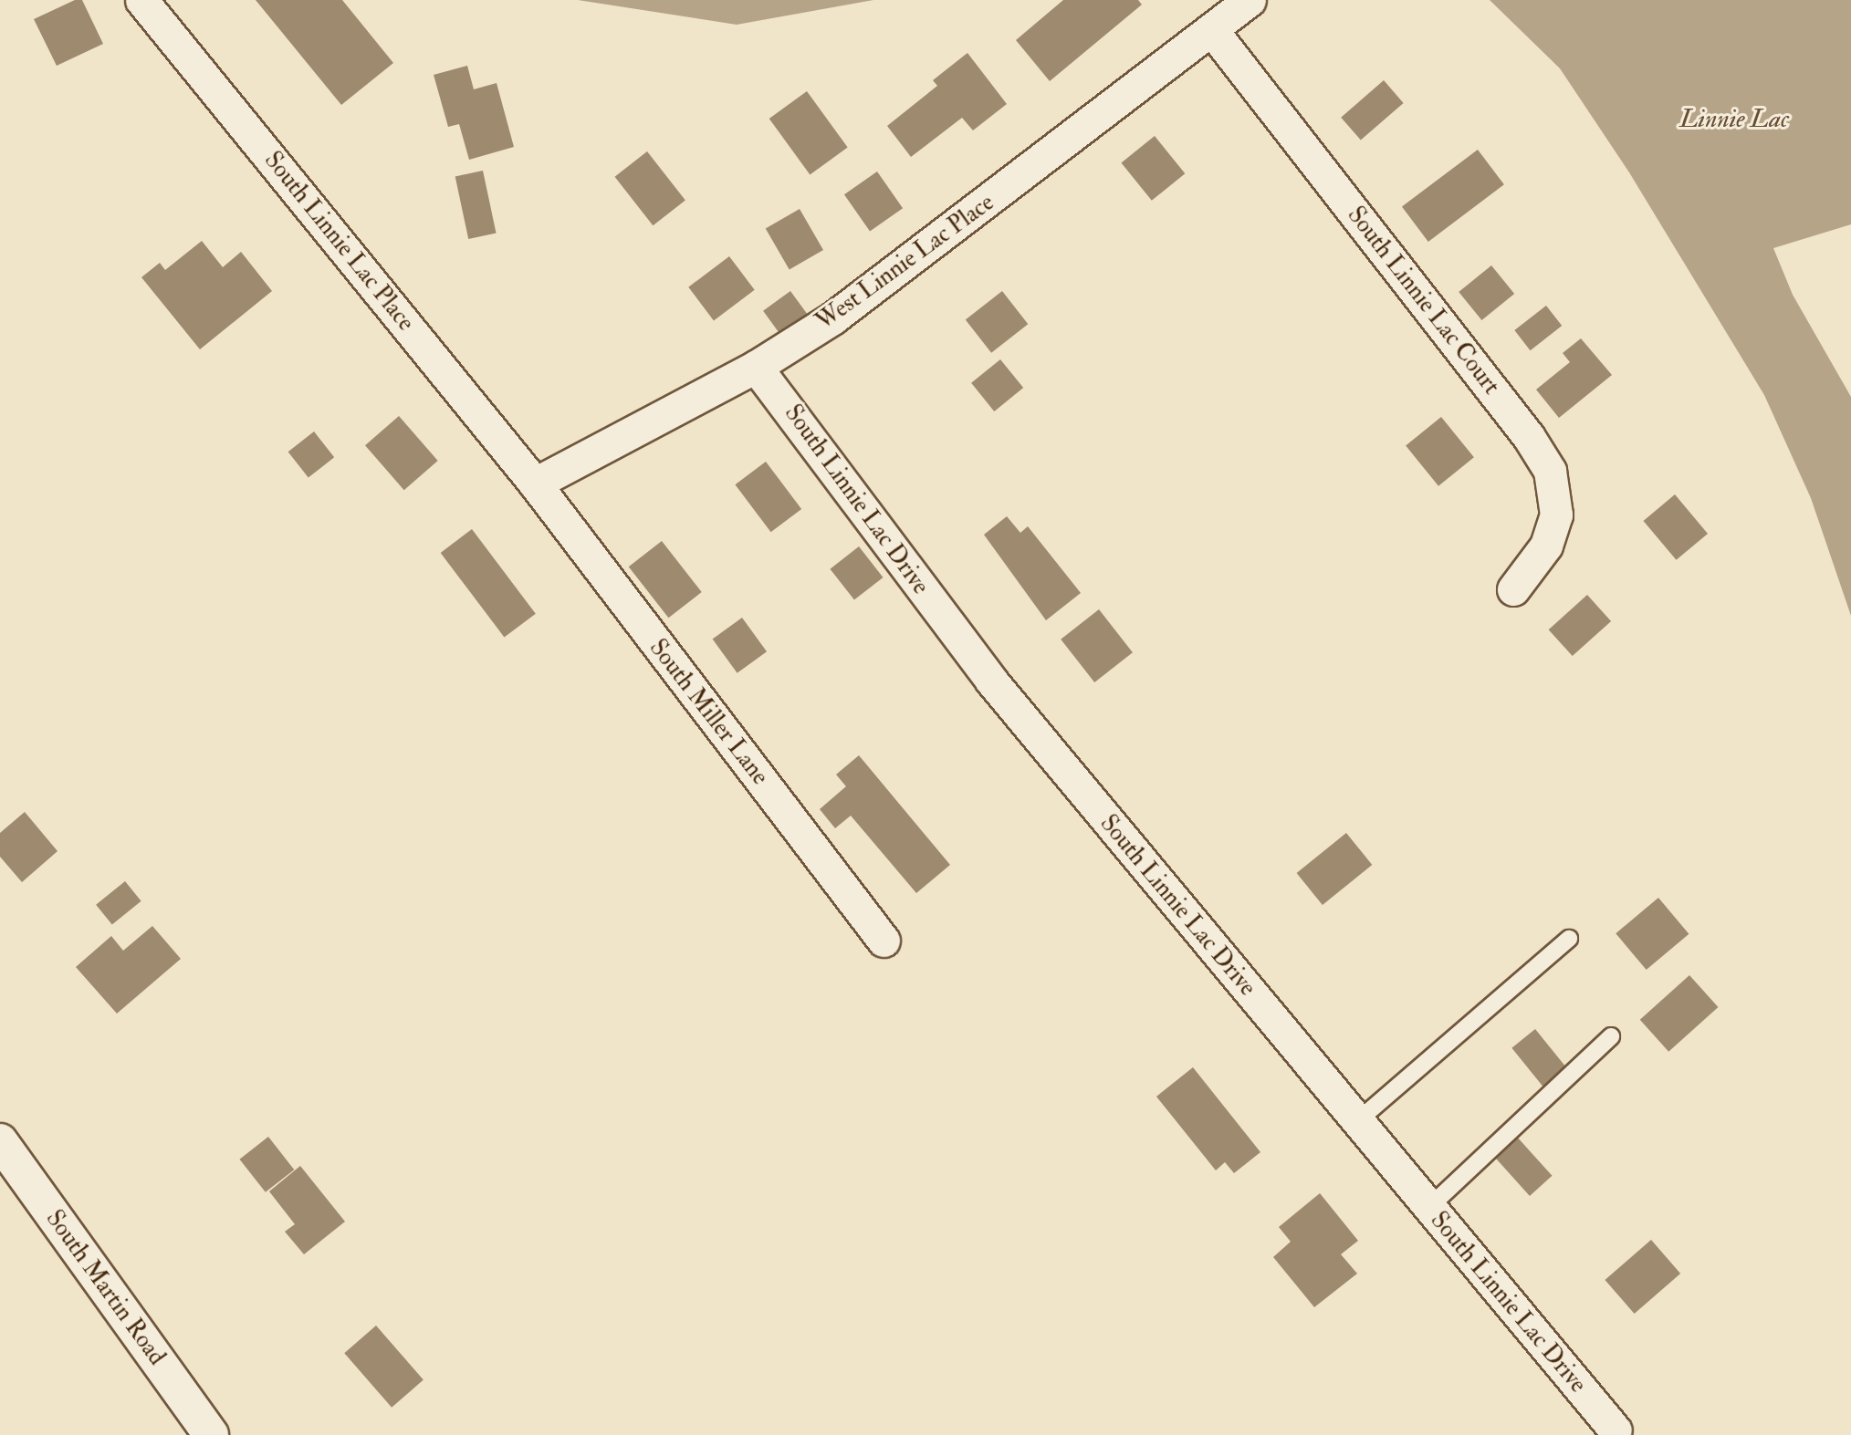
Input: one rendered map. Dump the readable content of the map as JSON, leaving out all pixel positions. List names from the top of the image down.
{
  "streets": {
    "street": [
      "South Linnie Lac Place",
      "West Linnie Lac Place",
      "South Linnie Lac Court",
      "South Linnie Lac Drive",
      "South Miller Lane",
      "South Martin Road"
    ]
  },
  "crossings": [
    ["South Linnie Lac Place", "West Linnie Lac Place"],
    ["South Linnie Lac Place", "South Miller Lane"],
    ["West Linnie Lac Place", "South Linnie Lac Court"],
    ["West Linnie Lac Place", "South Linnie Lac Drive"],
    ["West Linnie Lac Place", "South Miller Lane"]
  ],
  "water": ["Linnie Lac"]
}
